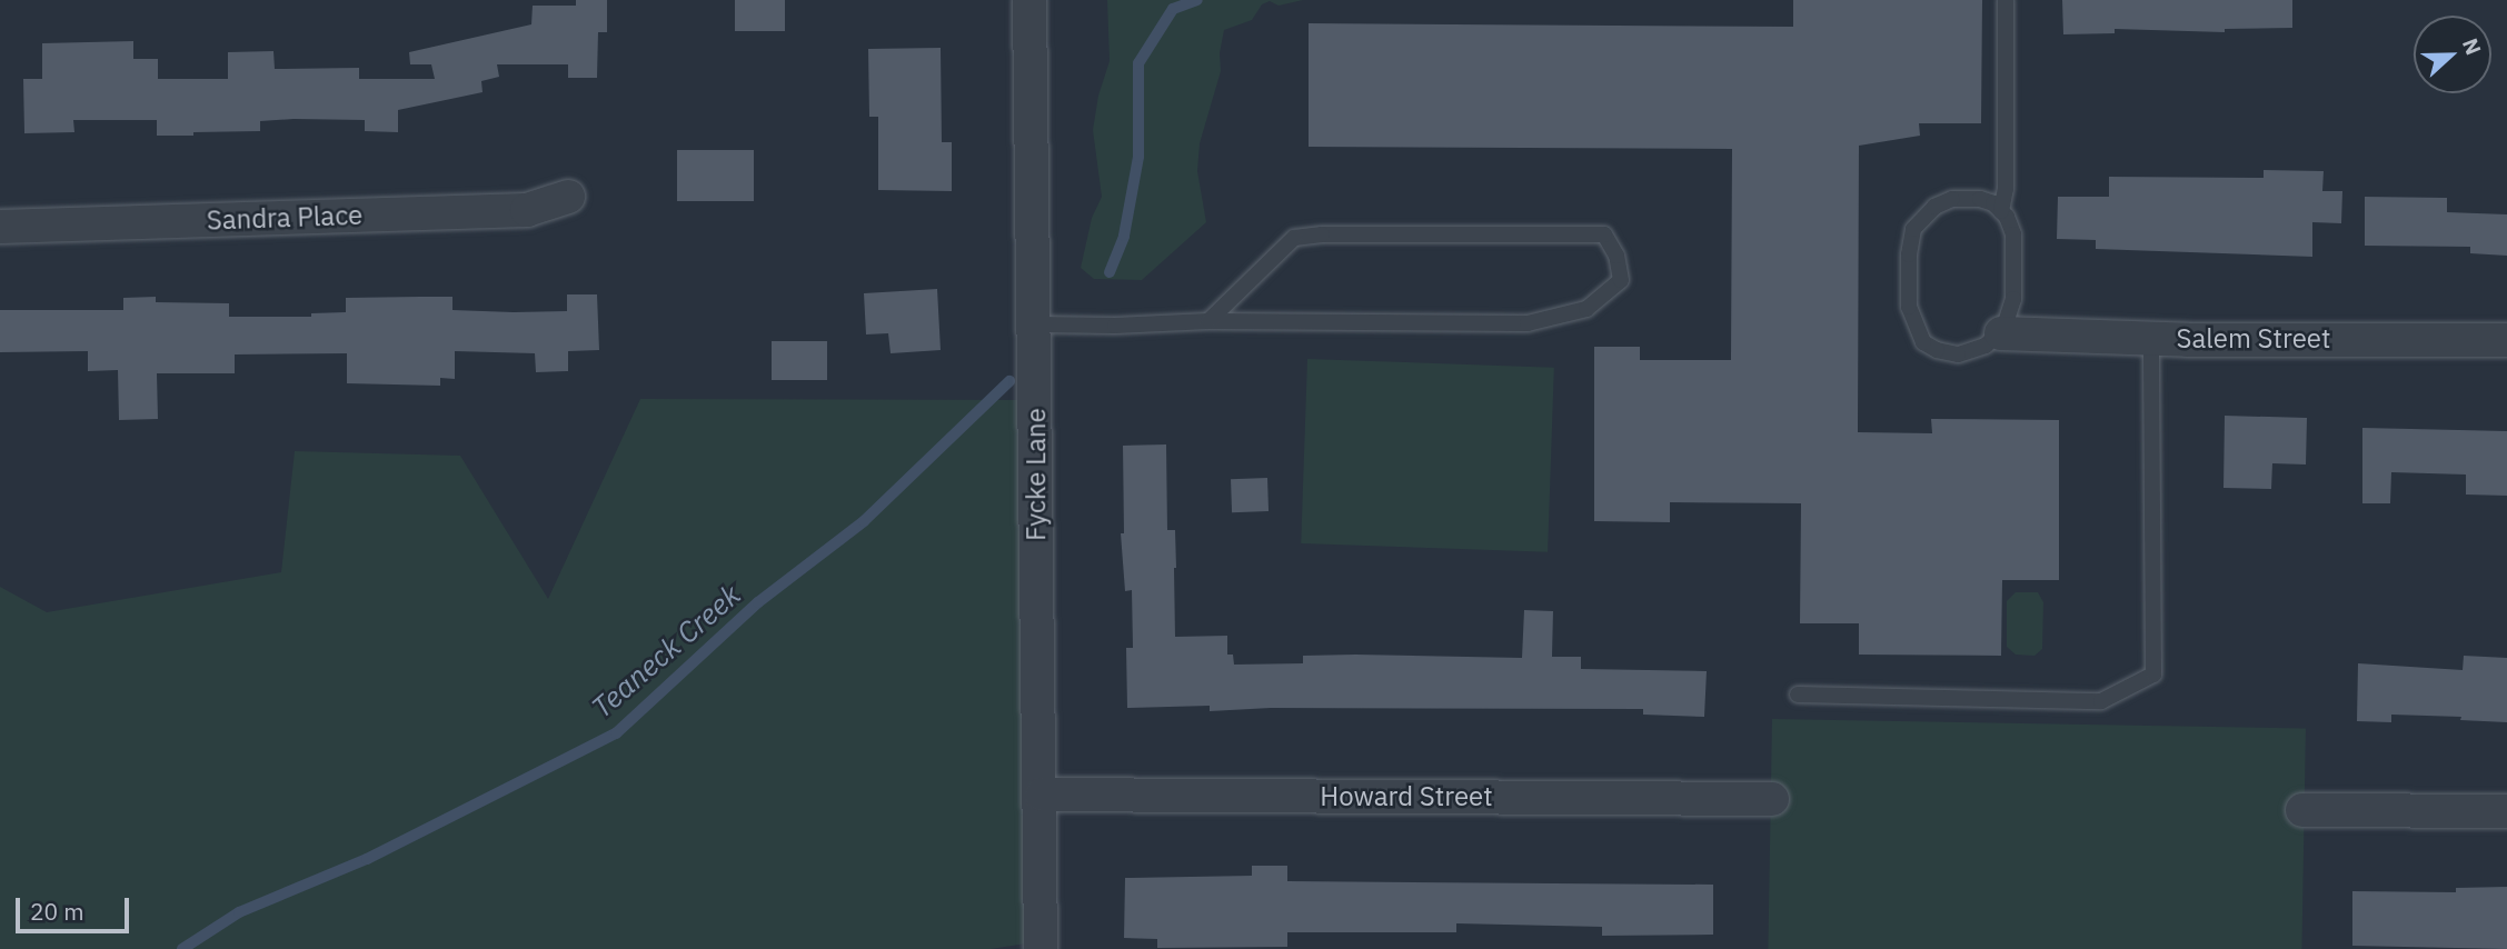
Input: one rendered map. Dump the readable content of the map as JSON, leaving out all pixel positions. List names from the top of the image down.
{
  "streets": {
    "street": [
      "Sandra Place",
      "Salem Street",
      "Fycke Lane",
      "Howard Street"
    ]
  },
  "crossings": [
    ["Fycke Lane", "Howard Street"]
  ],
  "water": ["Teaneck Creek"],
  "scale_bar": "20 m",
  "north": "right"
}
